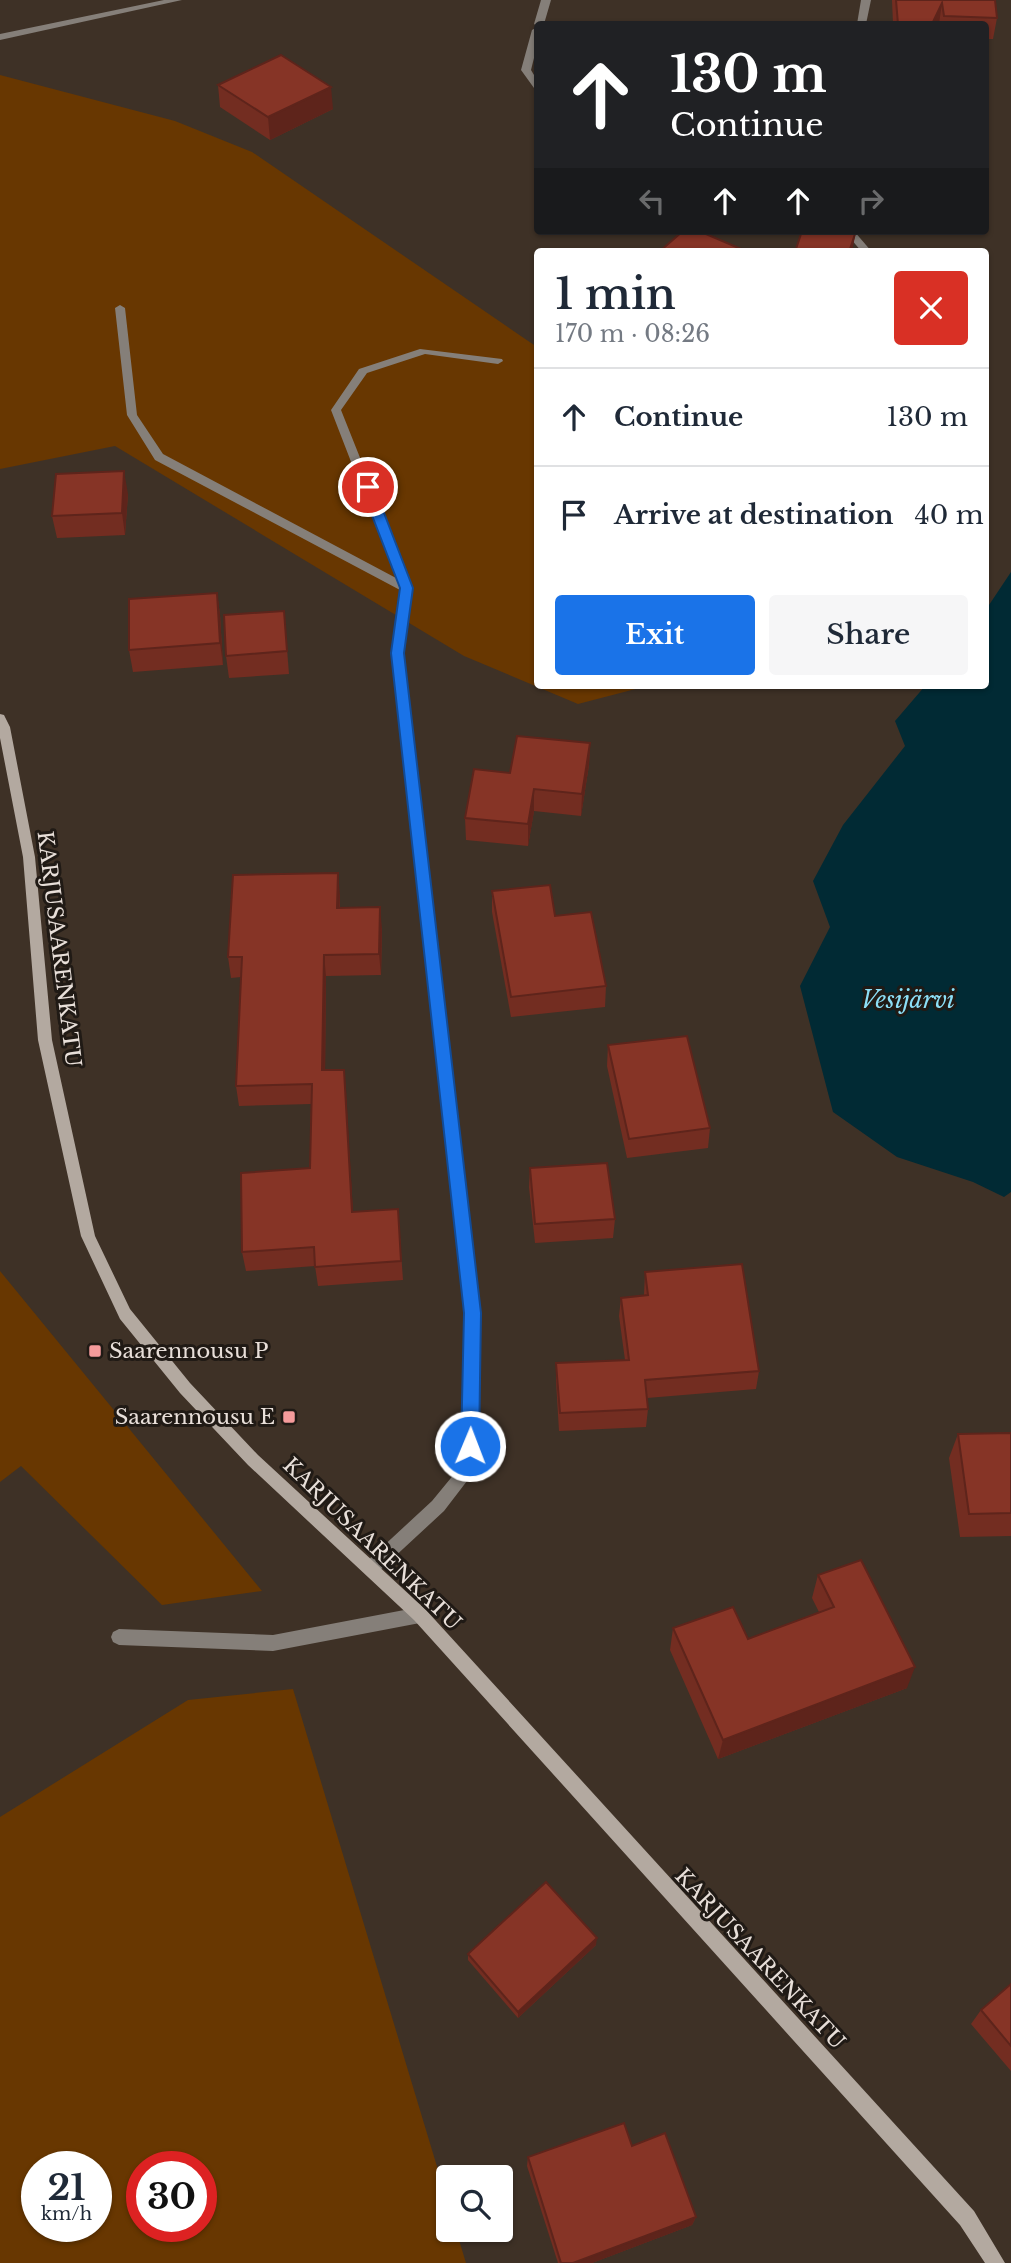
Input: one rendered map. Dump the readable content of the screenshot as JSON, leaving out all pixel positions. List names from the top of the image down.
{
  "streets": {
    "street": ["KARJUSAARENKATU"]
  },
  "water": ["Vesijärvi"],
  "places": {
    "transit": ["Saarennousu P", "Saarennousu E"]
  },
  "page": {
    "turn": ["130 m", "Continue"],
    "heading": ["1 min", "170 m · 08:26"],
    "list": [
      {
        "name": "Continue",
        "value": "130 m"
      },
      {
        "name": "Arrive at destination",
        "value": "40 m"
      }
    ],
    "buttons": ["Exit", "Share"],
    "speed": "21 km/h",
    "limit": "30"
  }
}
